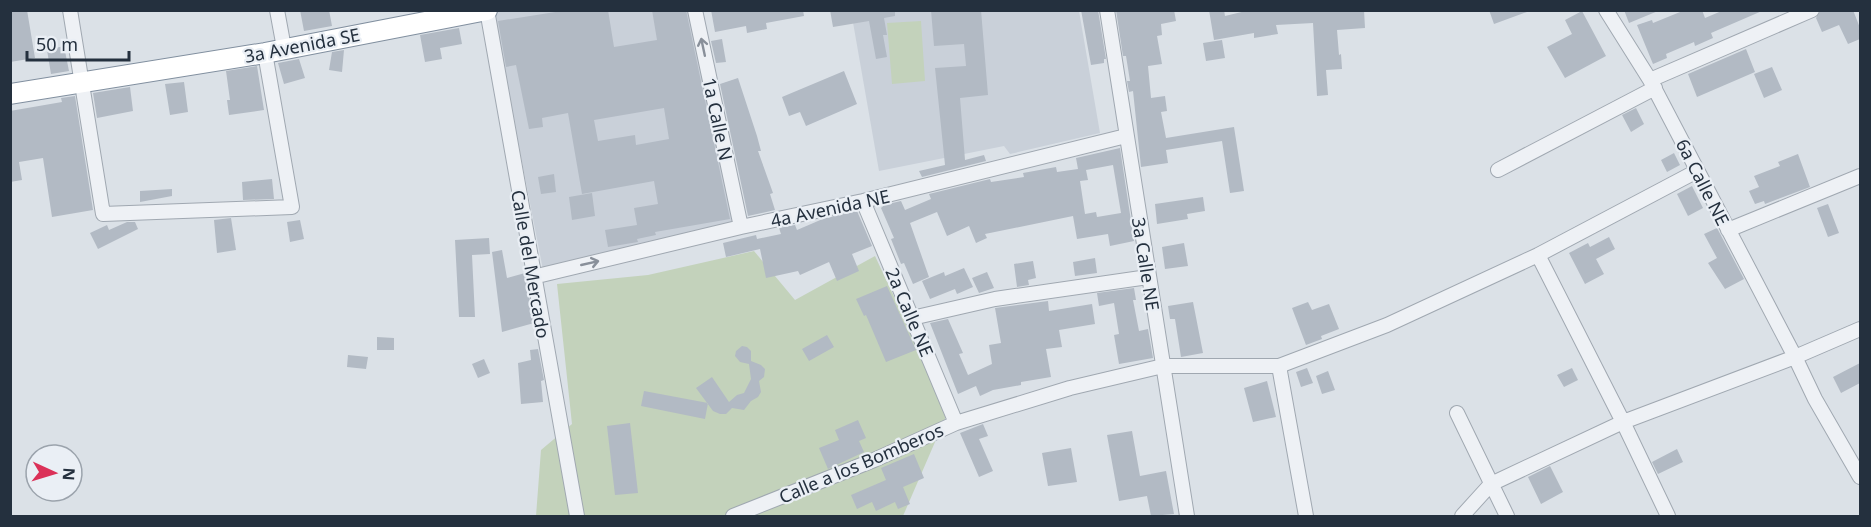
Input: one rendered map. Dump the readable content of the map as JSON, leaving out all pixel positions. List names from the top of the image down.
{
  "streets": {
    "highway": ["3a Avenida SE"],
    "street": [
      "1a Calle N",
      "6a Calle NE",
      "4a Avenida NE",
      "Calle del Mercado",
      "3a Calle NE",
      "2a Calle NE",
      "Calle a los Bomberos"
    ]
  },
  "crossings": [
    ["3a Avenida SE", "Calle del Mercado"],
    ["1a Calle N", "4a Avenida NE"],
    ["4a Avenida NE", "Calle del Mercado"],
    ["4a Avenida NE", "3a Calle NE"],
    ["4a Avenida NE", "2a Calle NE"],
    ["3a Calle NE", "Calle a los Bomberos"],
    ["2a Calle NE", "Calle a los Bomberos"]
  ],
  "one_way": ["1a Calle N", "4a Avenida NE"],
  "scale_bar": "50 m",
  "north": "right"
}
